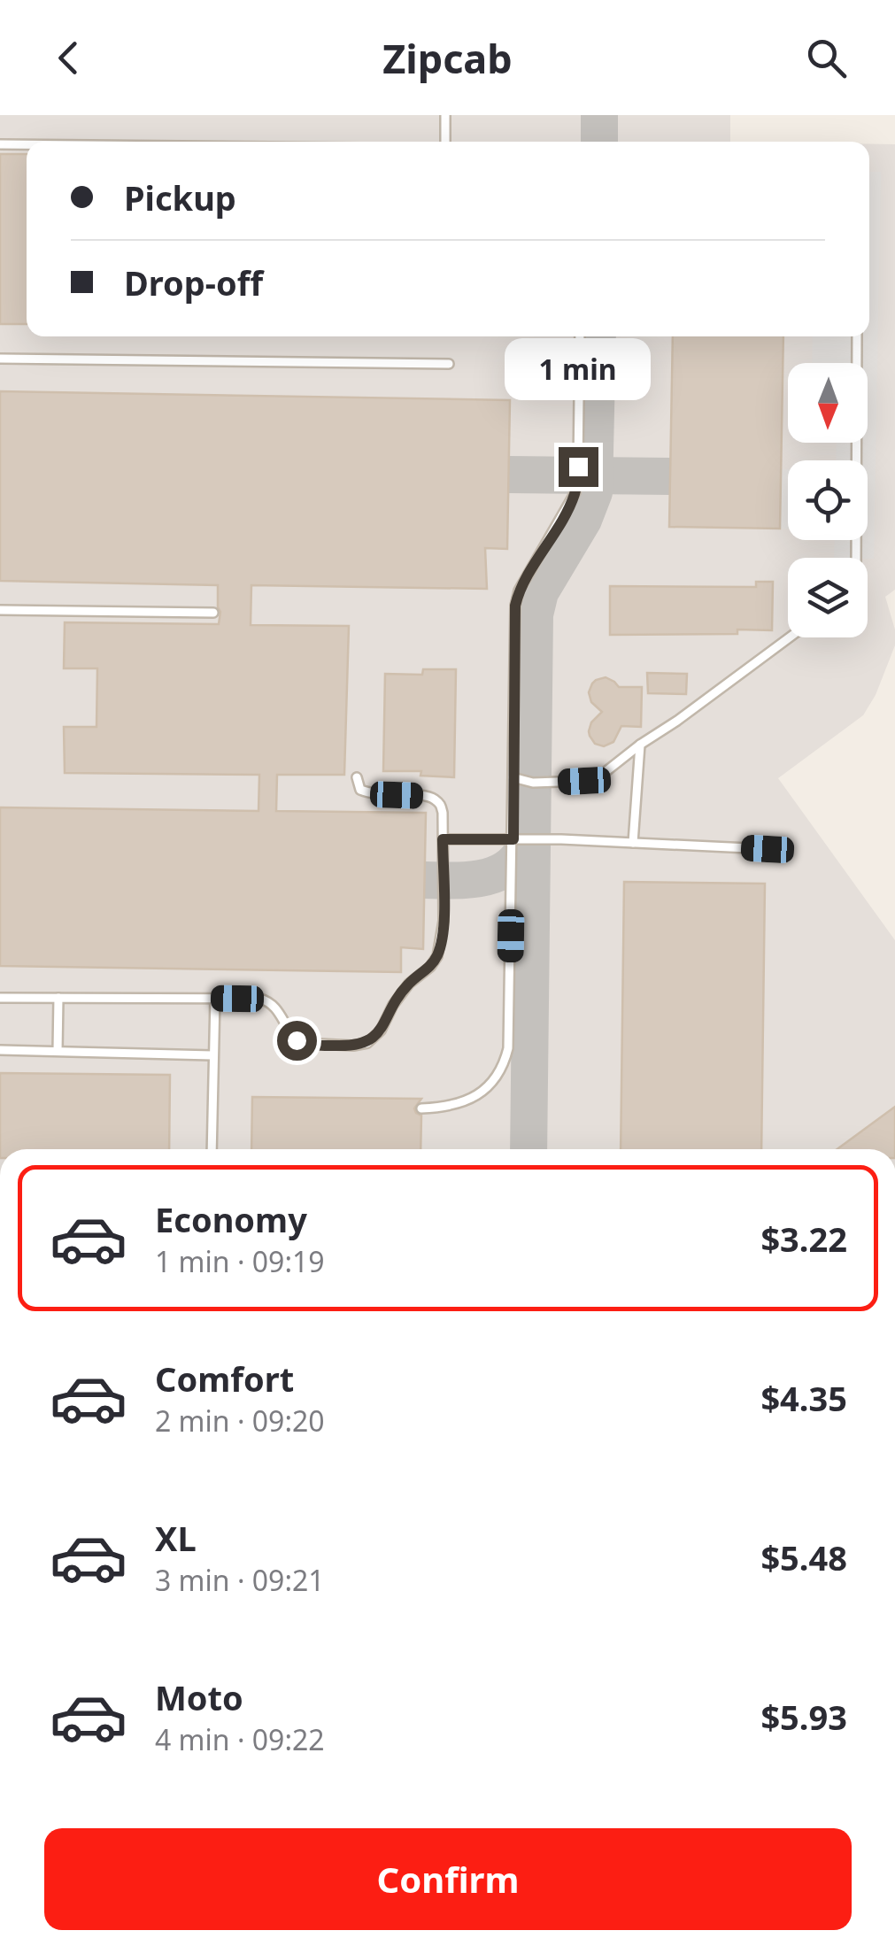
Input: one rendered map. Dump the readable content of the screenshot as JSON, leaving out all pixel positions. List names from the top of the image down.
{
  "north": "bottom",
  "page": {
    "header": "Zipcab",
    "banner": ["Pickup", "Drop-off"],
    "bubble": "1 min",
    "list": [
      {
        "name": "Economy",
        "note": "1 min · 09:19",
        "value": "$3.22"
      },
      {
        "name": "Comfort",
        "note": "2 min · 09:20",
        "value": "$4.35"
      },
      {
        "name": "XL",
        "note": "3 min · 09:21",
        "value": "$5.48"
      },
      {
        "name": "Moto",
        "note": "4 min · 09:22",
        "value": "$5.93"
      }
    ],
    "buttons": "Confirm"
  }
}
